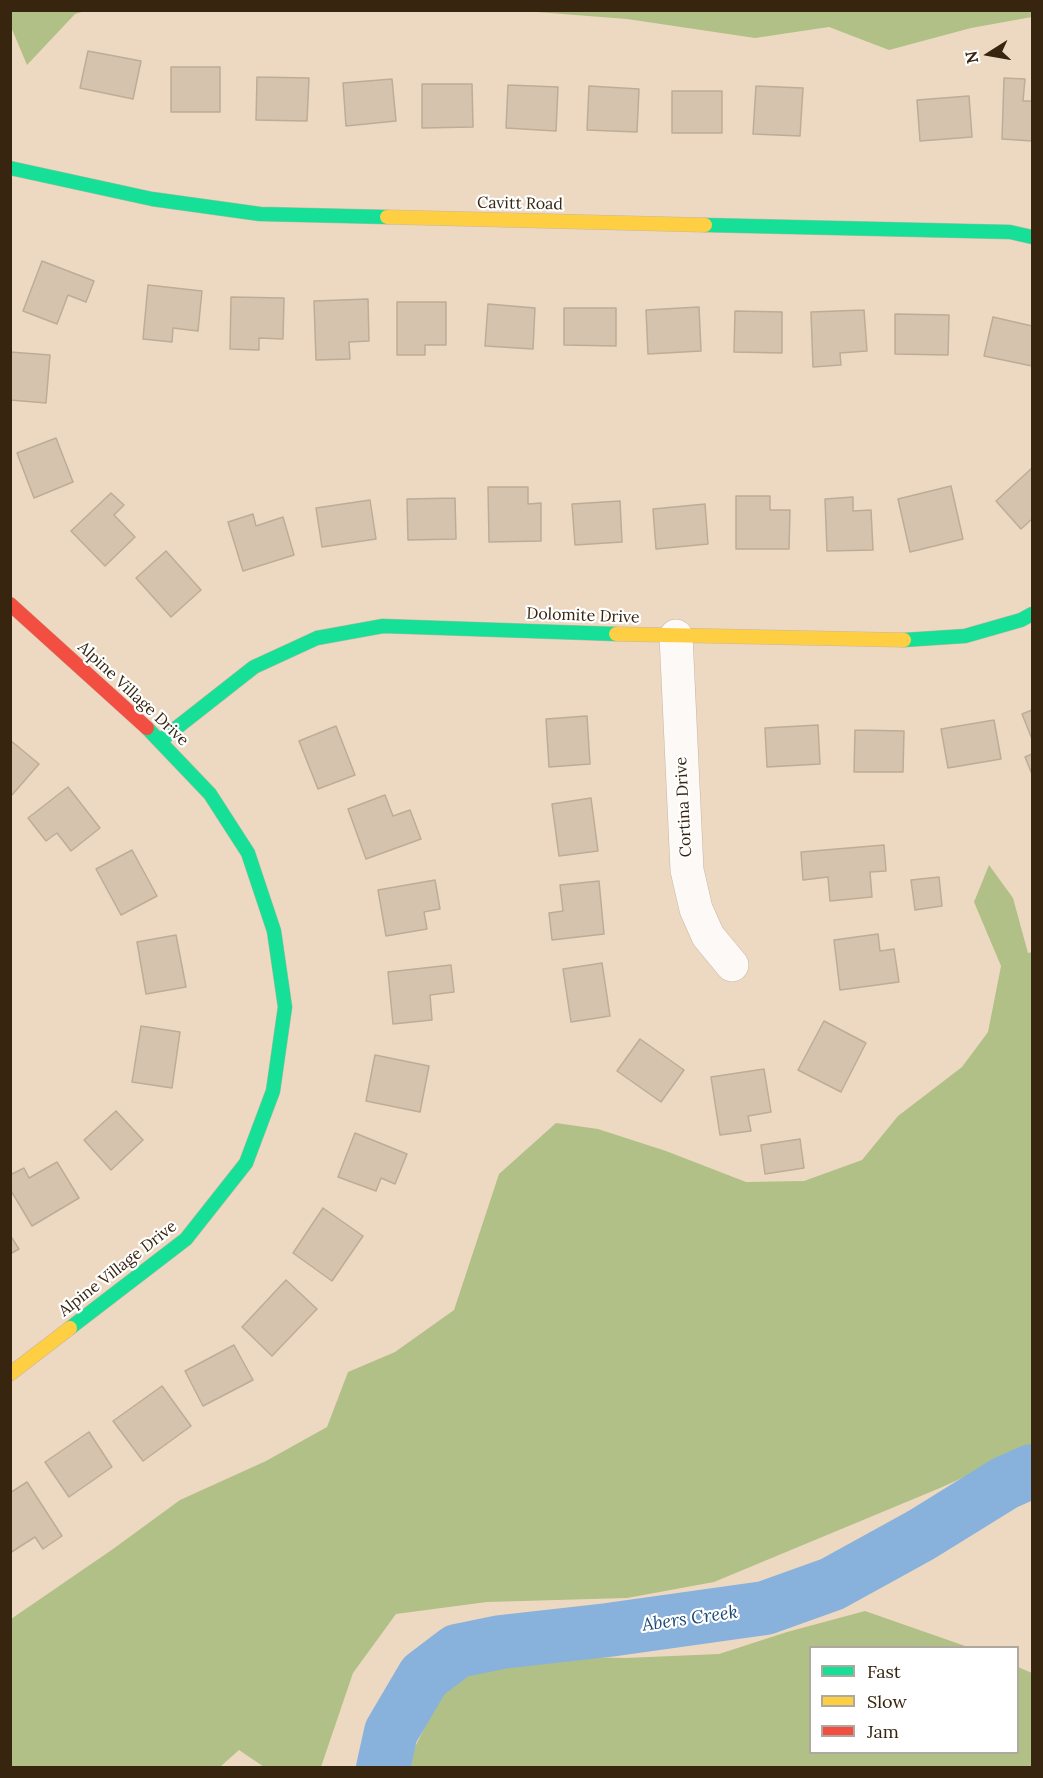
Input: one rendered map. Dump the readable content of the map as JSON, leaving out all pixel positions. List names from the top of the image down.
{
  "streets": {
    "street": [
      "Cavitt Road",
      "Dolomite Drive",
      "Alpine Village Drive",
      "Cortina Drive"
    ]
  },
  "crossings": [
    ["Dolomite Drive", "Alpine Village Drive"],
    ["Dolomite Drive", "Cortina Drive"]
  ],
  "water": ["Abers Creek"],
  "legend": ["Fast", "Slow", "Jam"],
  "north": "left"
}
